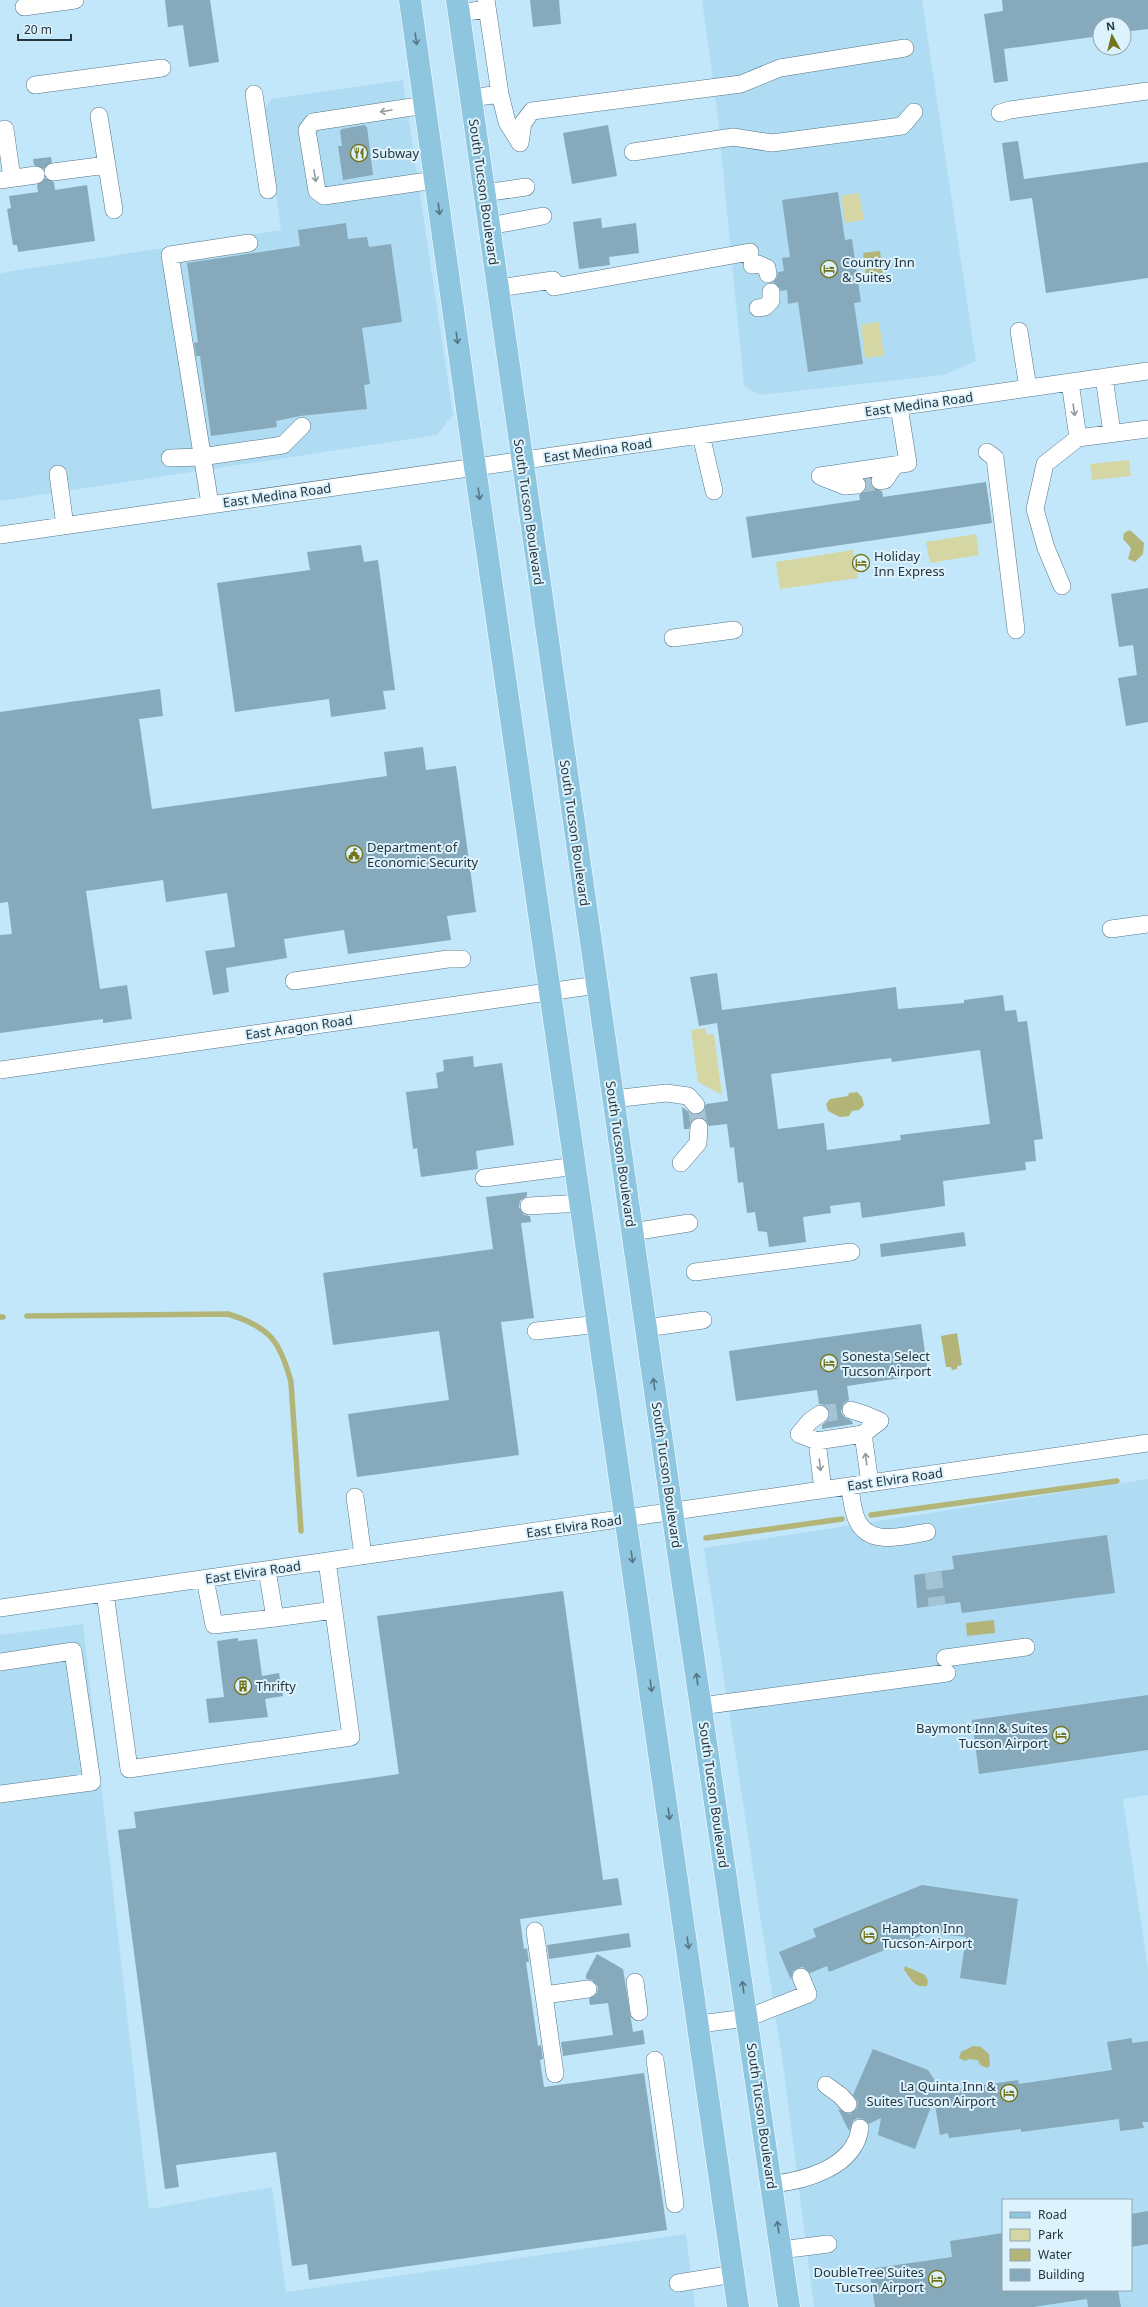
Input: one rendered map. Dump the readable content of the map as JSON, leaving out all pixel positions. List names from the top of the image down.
{
  "streets": {
    "main road": ["South Tucson Boulevard"],
    "street": ["East Medina Road", "East Aragon Road", "East Elvira Road"]
  },
  "crossings": [
    ["South Tucson Boulevard", "East Medina Road"],
    ["South Tucson Boulevard", "East Aragon Road"],
    ["South Tucson Boulevard", "East Elvira Road"]
  ],
  "places": {
    "restaurant": ["Subway"],
    "hotel": [
      "Country Inn & Suites",
      "Holiday Inn Express",
      "Sonesta Select Tucson Airport",
      "Baymont Inn & Suites Tucson Airport",
      "Hampton Inn Tucson-Airport",
      "La Quinta Inn & Suites Tucson Airport",
      "DoubleTree Suites Tucson Airport"
    ],
    "public building": ["Department of Economic Security"],
    "building": ["Thrifty"]
  },
  "legend": [
    "Road",
    "Park",
    "Water",
    "Building"
  ],
  "scale_bar": "20 m",
  "north": "top"
}
